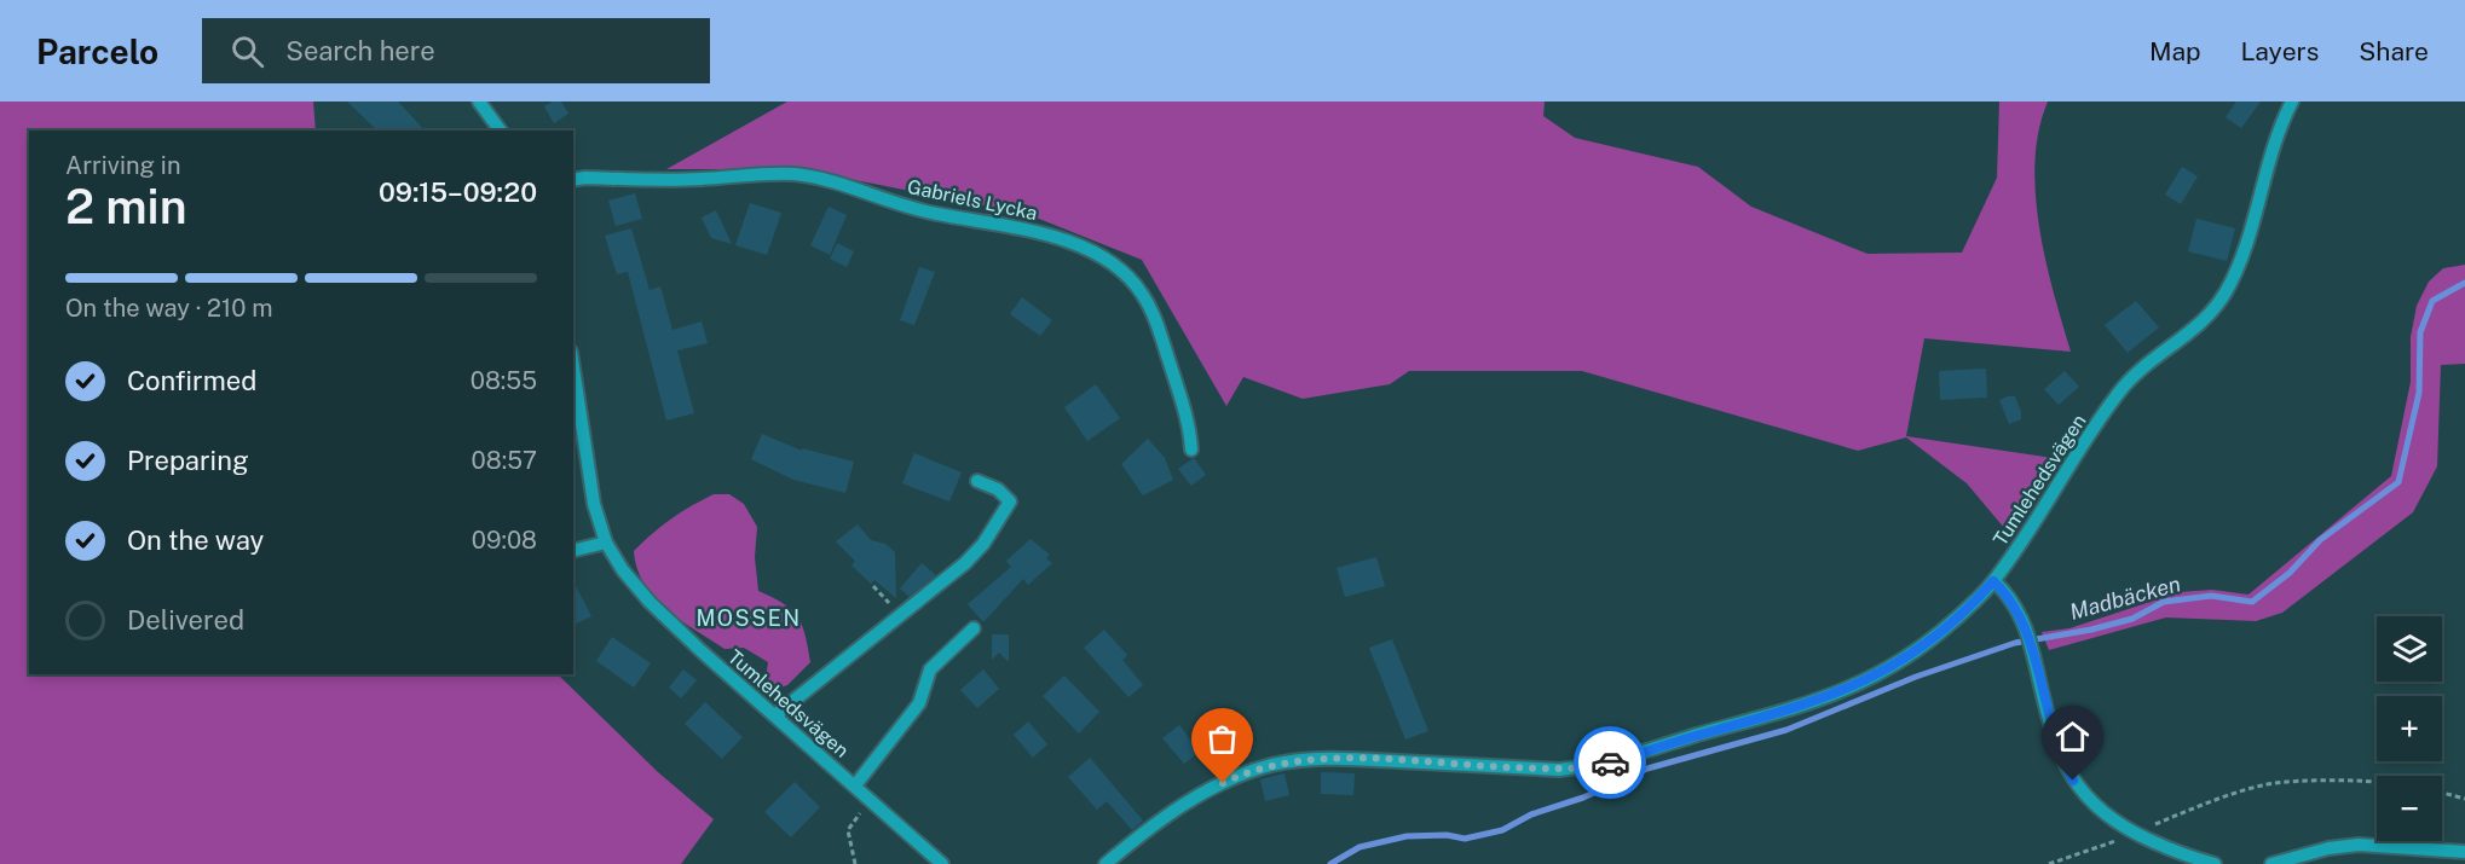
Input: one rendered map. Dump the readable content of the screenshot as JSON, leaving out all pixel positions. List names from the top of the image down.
{
  "streets": {
    "street": ["Gabriels Lycka", "Tumlehedsvägen"]
  },
  "districts": ["MOSSEN"],
  "water": ["Madbäcken"],
  "page": {
    "header": "Parcelo",
    "search": "Search here",
    "nav": ["Map", "Layers", "Share"],
    "heading": ["2 min", "Arriving in", "09:15–09:20"],
    "bar": "On the way · 210 m",
    "list": [
      ["Confirmed", "08:55"],
      ["Preparing", "08:57"],
      ["On the way", "09:08"],
      "Delivered"
    ],
    "map_buttons": ["+", "−"]
  }
}
